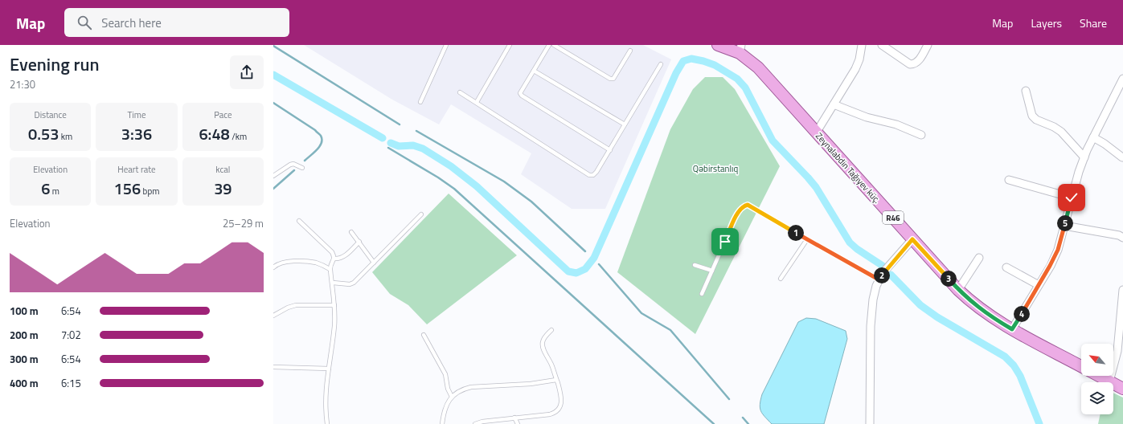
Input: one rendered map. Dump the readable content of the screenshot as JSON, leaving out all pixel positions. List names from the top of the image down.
{
  "streets": {
    "main road": ["Zeynalabdin Tağıyev küç.", "R46"]
  },
  "parks": ["Qəbirstanlıq"],
  "north": "top left",
  "page": {
    "header": "Map",
    "search": "Search here",
    "nav": ["Map", "Layers", "Share"],
    "heading": ["Evening run", "21:30"],
    "stats": [
      ["Distance", "0.53 km"],
      ["Time", "3:36"],
      ["Pace", "6:48 /km"],
      ["Elevation", "6 m"],
      ["Heart rate", "156 bpm"],
      ["kcal", "39"]
    ],
    "chart": ["Elevation", "25–29 m"],
    "pins": [
      "5",
      "1",
      "2",
      "3",
      "4"
    ],
    "list": [
      {
        "name": "100 m",
        "note": "6:54"
      },
      {
        "name": "200 m",
        "note": "7:02"
      },
      {
        "name": "300 m",
        "note": "6:54"
      },
      {
        "name": "400 m",
        "note": "6:15"
      }
    ]
  }
}
